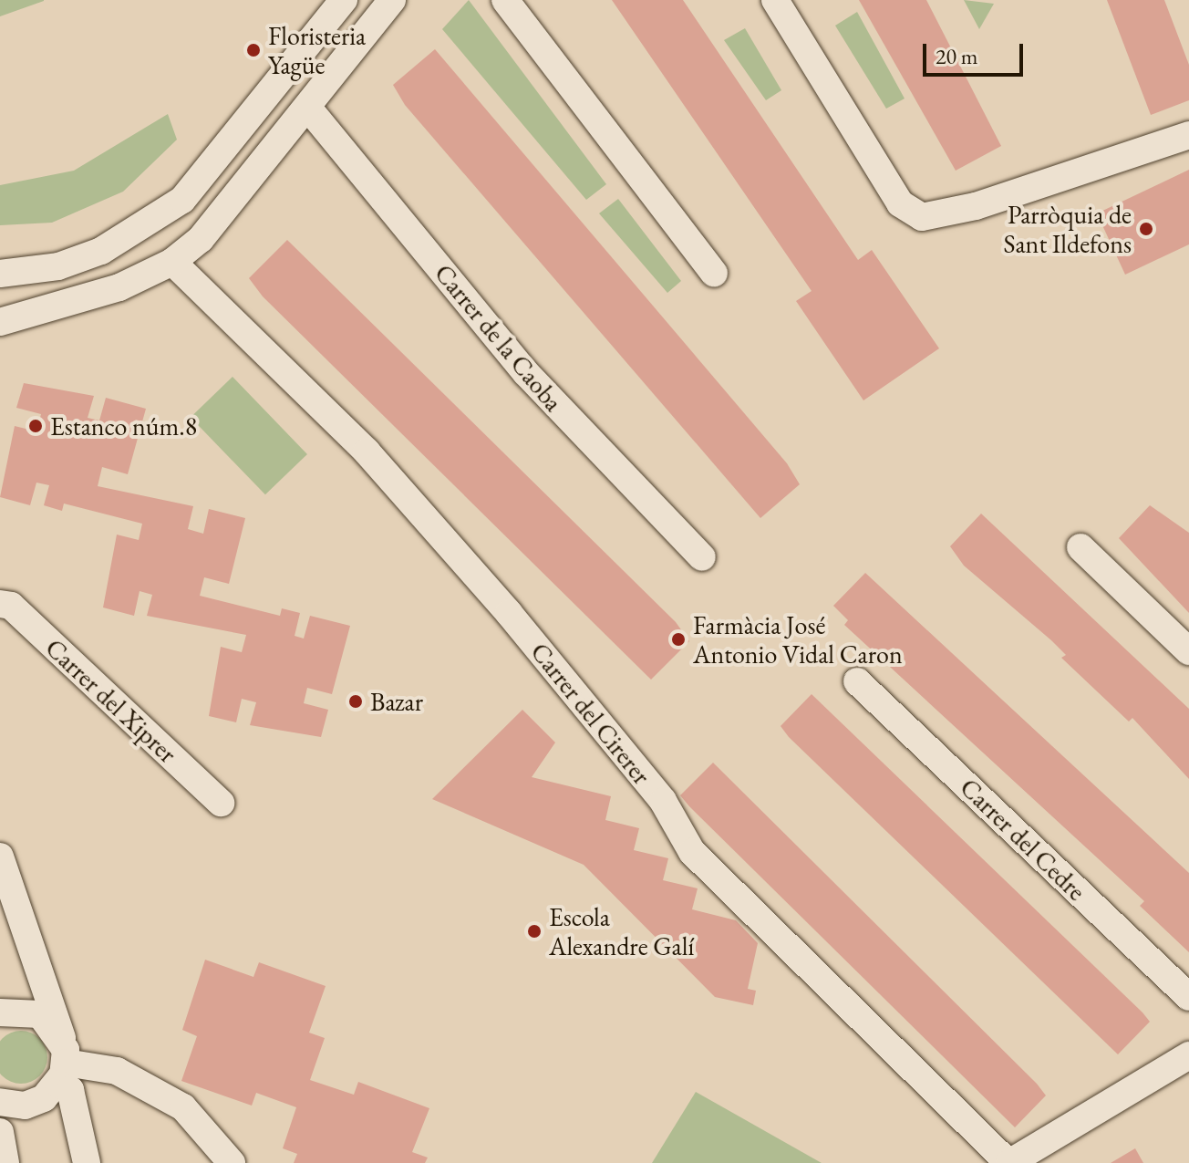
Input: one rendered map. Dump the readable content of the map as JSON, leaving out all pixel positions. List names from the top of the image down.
{
  "streets": {
    "street": [
      "Carrer de la Caoba",
      "Carrer del Xiprer",
      "Carrer del Cirerer",
      "Carrer del Cedre"
    ]
  },
  "places": [
    "Floristeria Yagüe",
    "Parròquia de Sant Ildefons",
    "Estanco núm.8",
    "Farmàcia José Antonio Vidal Caron",
    "Bazar",
    "Escola Alexandre Galí"
  ],
  "scale_bar": "20 m"
}
